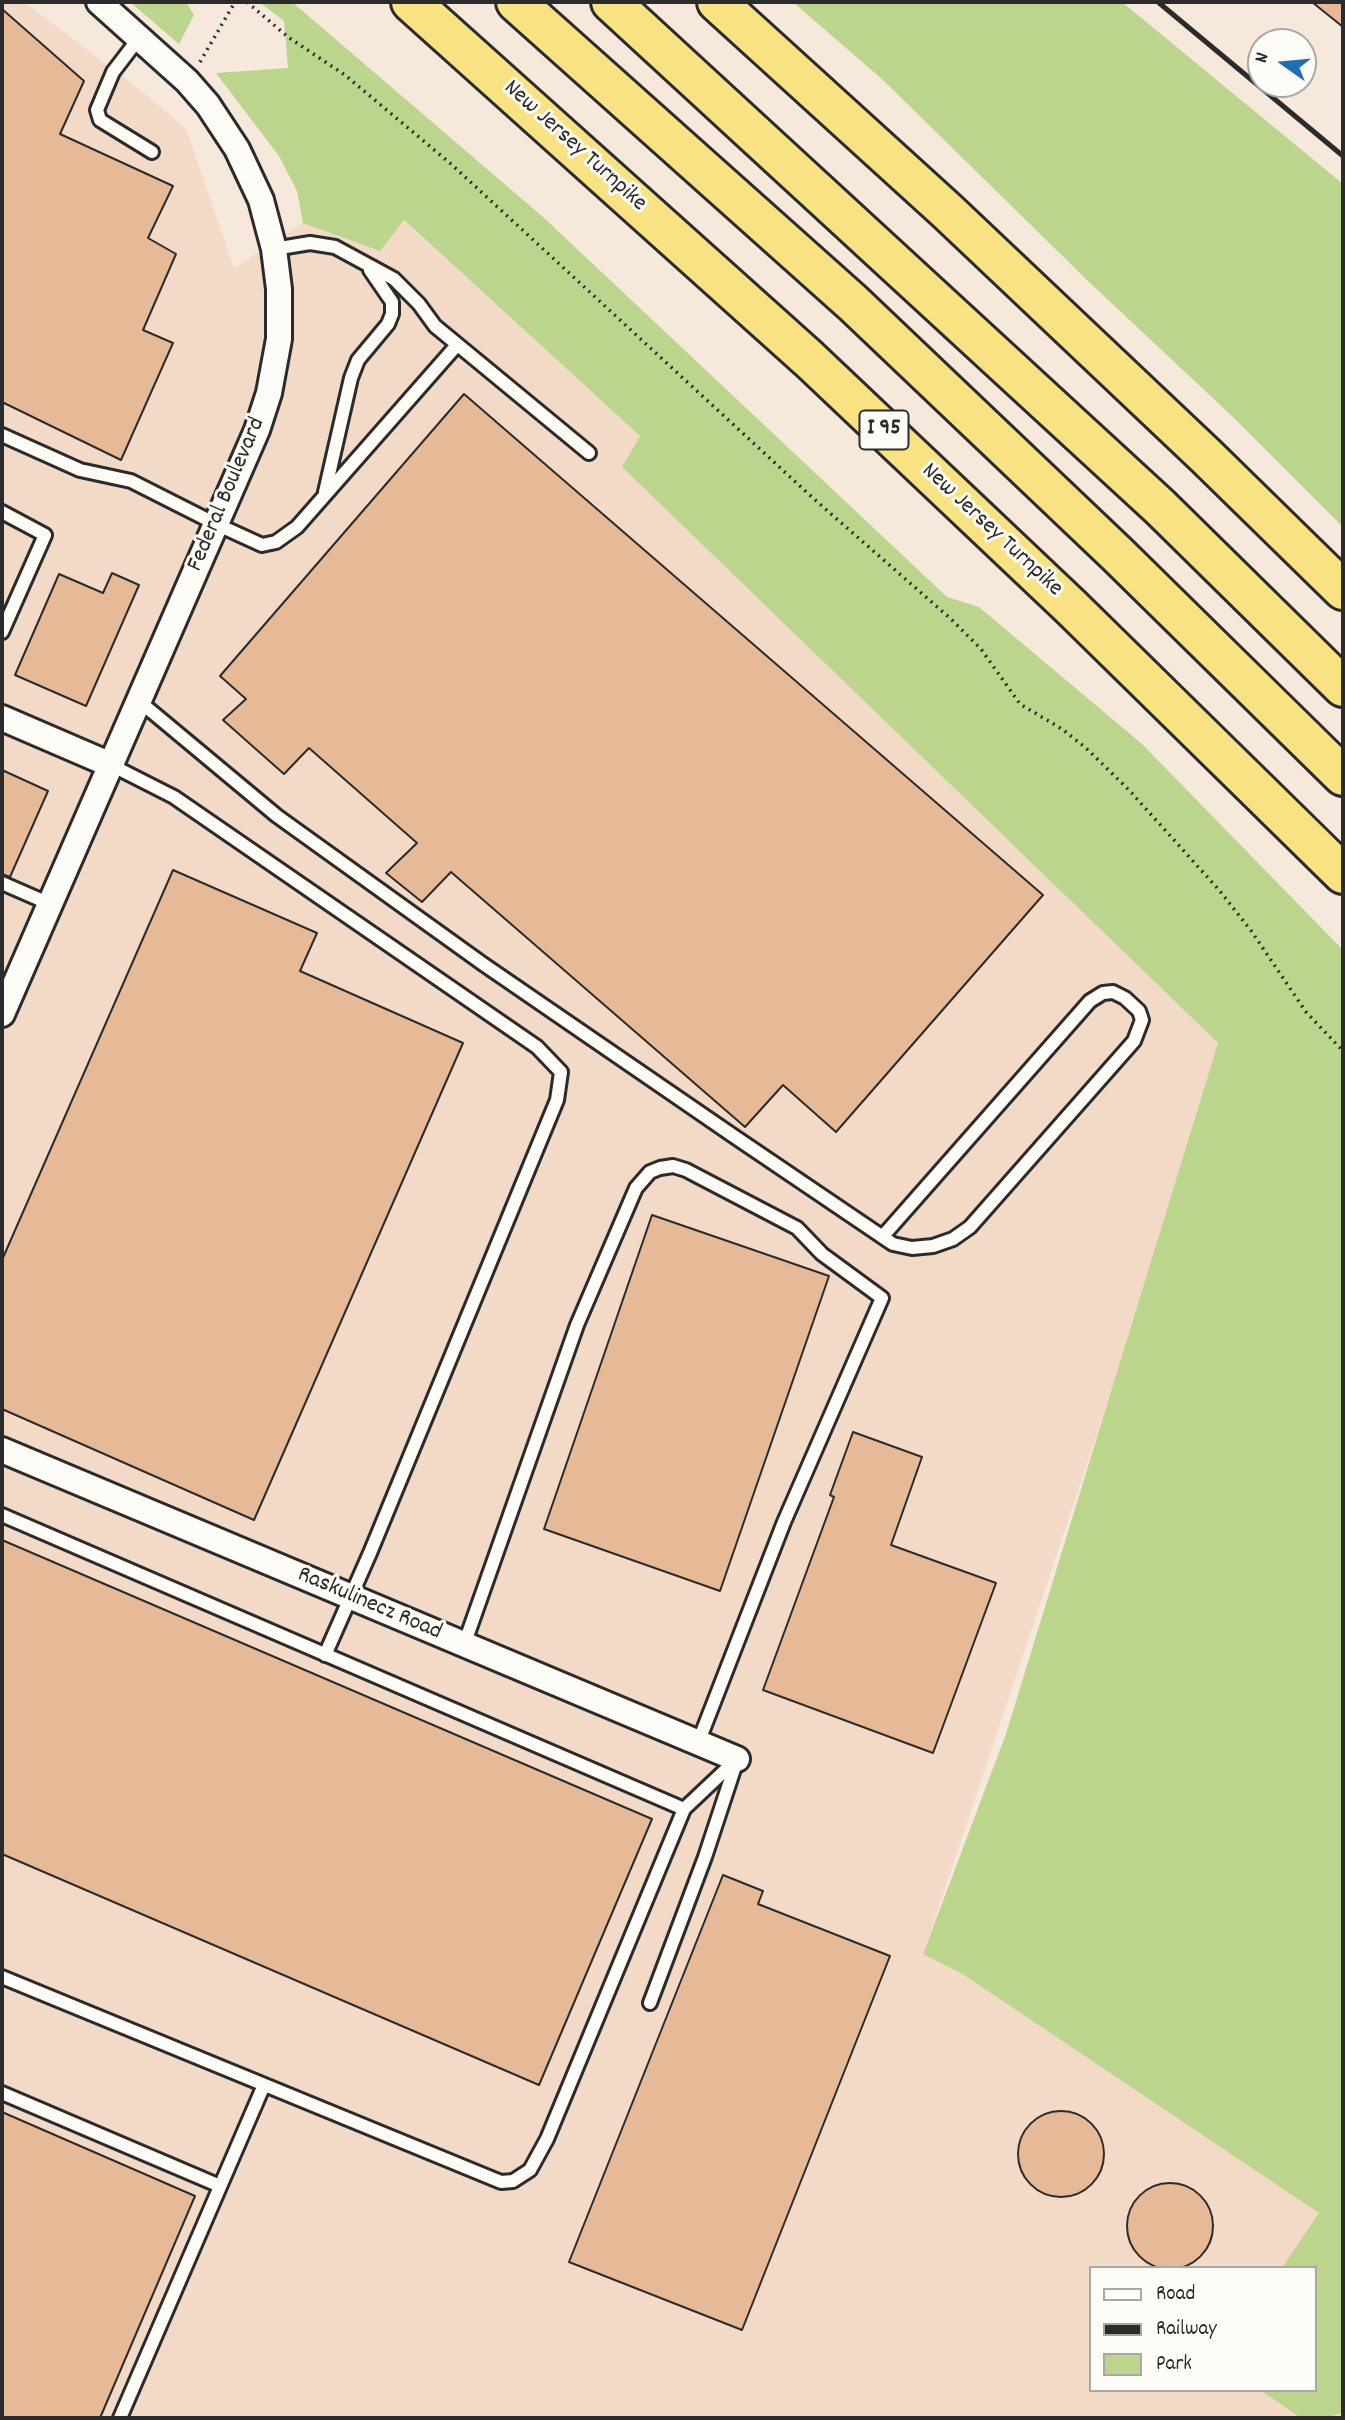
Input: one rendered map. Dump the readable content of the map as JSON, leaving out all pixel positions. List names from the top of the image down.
{
  "streets": {
    "highway": ["New Jersey Turnpike", "I 95"],
    "street": ["Federal Boulevard", "Raskulinecz Road"]
  },
  "legend": ["Road", "Railway", "Park"],
  "north": "left"
}
